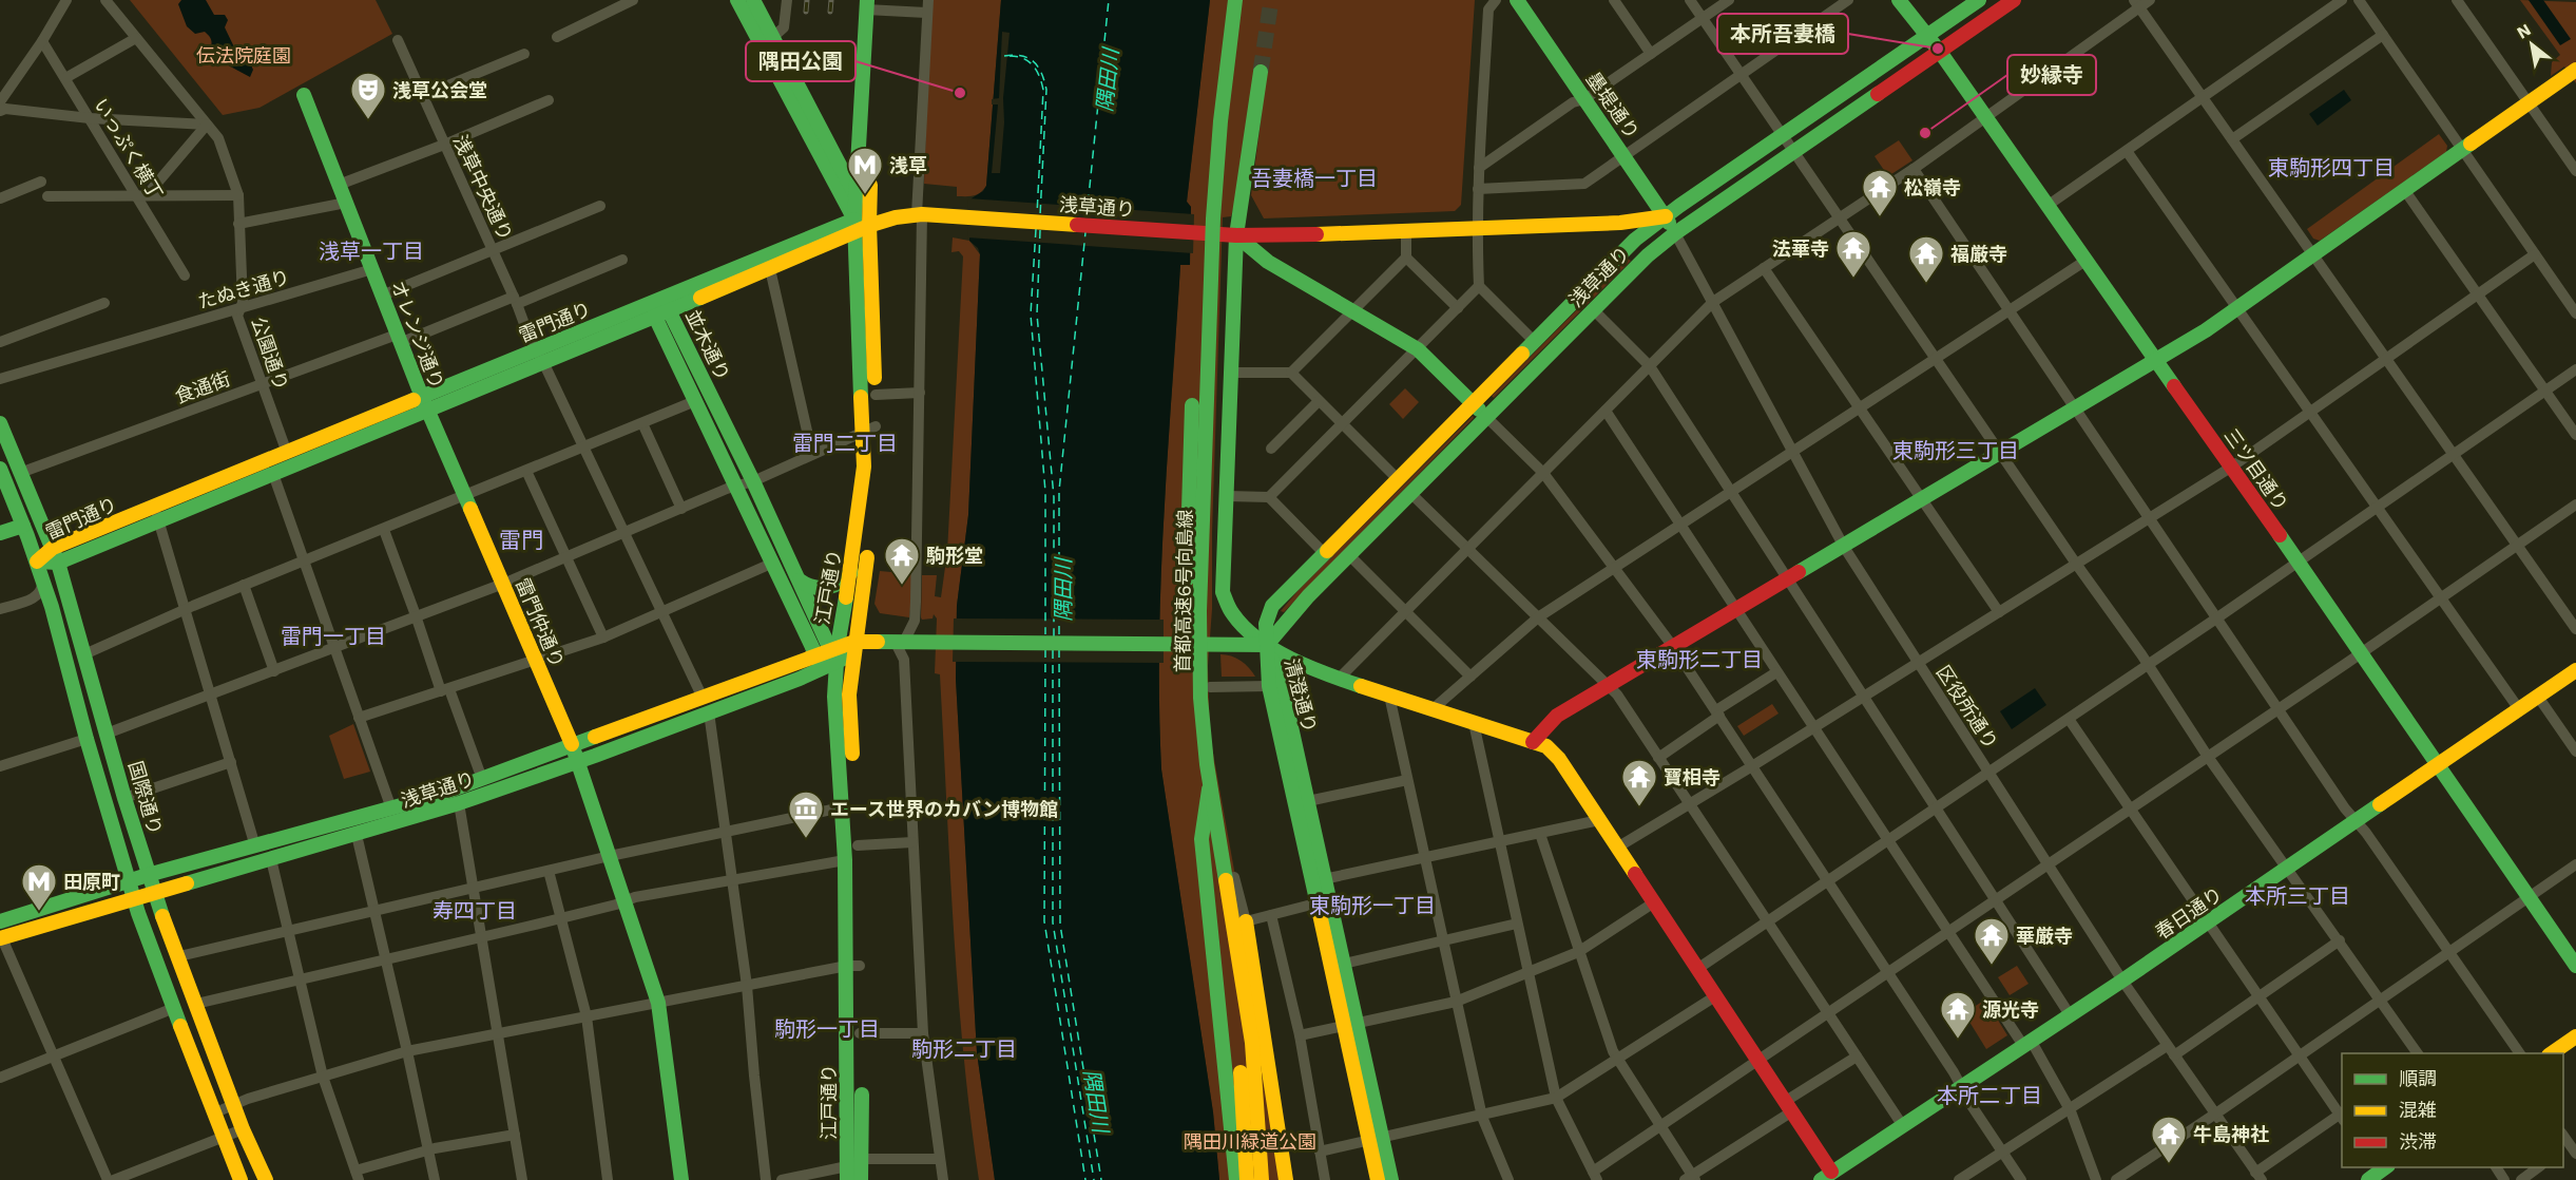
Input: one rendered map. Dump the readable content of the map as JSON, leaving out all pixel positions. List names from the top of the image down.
{
  "streets": {
    "main road": [
      "墨堤通り",
      "浅草通り",
      "雷門通り",
      "オレンジ通り",
      "並木通り",
      "三ツ目通り",
      "江戸通り",
      "首都高速6号向島線",
      "雷門仲通り",
      "清澄通り",
      "国際通り",
      "春日通り"
    ],
    "street": [
      "いっぷく横丁",
      "浅草中央通り",
      "たぬき通り",
      "公園通り",
      "食通街",
      "区役所通り"
    ]
  },
  "crossings": [
    ["墨堤通り", "浅草通り"],
    ["墨堤通り", "区役所通り"],
    ["浅草中央通り", "浅草通り"],
    ["浅草中央通り", "雷門通り"],
    ["浅草中央通り", "食通街"],
    ["浅草通り", "雷門通り"],
    ["浅草通り", "並木通り"],
    ["浅草通り", "三ツ目通り"],
    ["浅草通り", "江戸通り"],
    ["浅草通り", "雷門仲通り"],
    ["浅草通り", "清澄通り"],
    ["浅草通り", "区役所通り"],
    ["浅草通り", "国際通り"],
    ["たぬき通り", "オレンジ通り"],
    ["たぬき通り", "公園通り"],
    ["雷門通り", "オレンジ通り"],
    ["雷門通り", "並木通り"],
    ["雷門通り", "公園通り"],
    ["雷門通り", "江戸通り"],
    ["雷門通り", "雷門仲通り"],
    ["雷門通り", "国際通り"],
    ["オレンジ通り", "食通街"],
    ["オレンジ通り", "雷門仲通り"],
    ["並木通り", "江戸通り"],
    ["公園通り", "食通街"],
    ["食通街", "国際通り"],
    ["三ツ目通り", "春日通り"],
    ["区役所通り", "春日通り"]
  ],
  "districts": [
    "東駒形四丁目",
    "吾妻橋一丁目",
    "浅草一丁目",
    "雷門二丁目",
    "東駒形三丁目",
    "雷門",
    "雷門一丁目",
    "東駒形二丁目",
    "本所三丁目",
    "東駒形一丁目",
    "寿四丁目",
    "駒形一丁目",
    "駒形二丁目",
    "本所二丁目"
  ],
  "water": ["隅田川"],
  "parks": ["伝法院庭園", "隅田川緑道公園"],
  "places": {
    "other": ["本所吾妻橋", "隅田公園", "妙縁寺"],
    "theatre": ["浅草公会堂"],
    "metro station": ["浅草", "田原町"],
    "temple": [
      "松嶺寺",
      "法華寺",
      "福厳寺",
      "駒形堂",
      "寶相寺",
      "華厳寺",
      "源光寺",
      "牛島神社"
    ],
    "museum": ["エース世界のカバン博物館"]
  },
  "legend": ["順調", "混雑", "渋滞"],
  "north": "top left"
}
